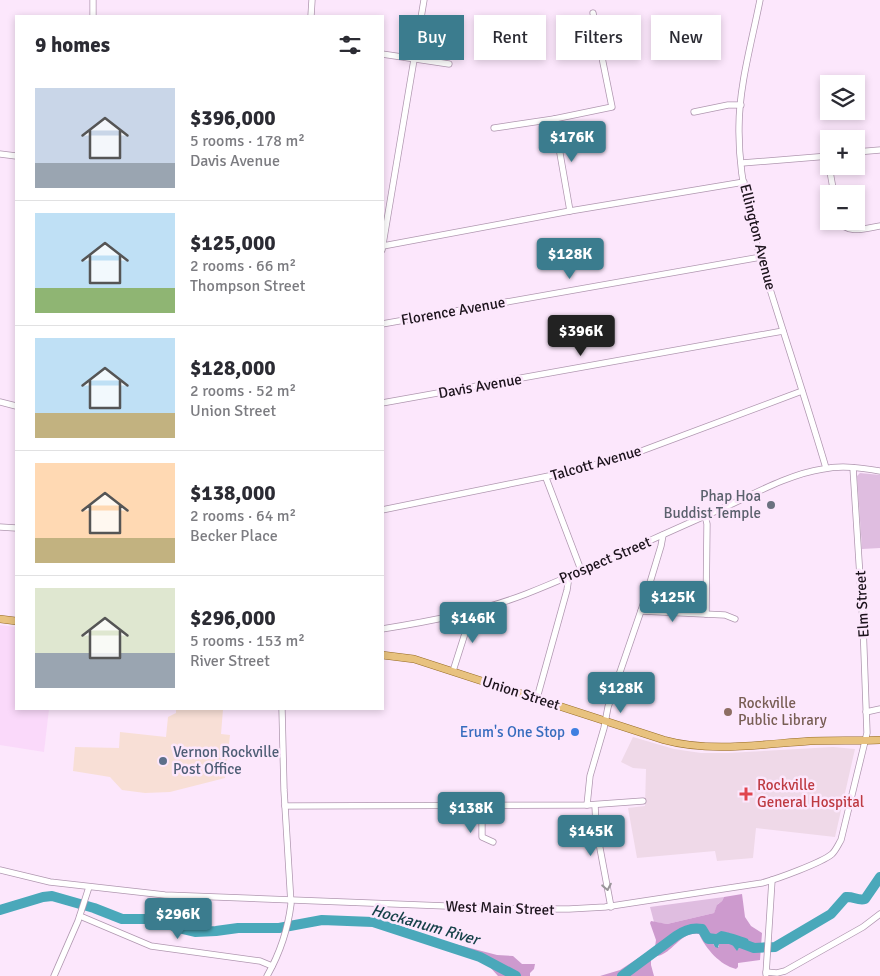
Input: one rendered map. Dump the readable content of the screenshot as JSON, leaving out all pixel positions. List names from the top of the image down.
{
  "streets": {
    "main road": ["Union Street"],
    "street": [
      "Ellington Avenue",
      "Florence Avenue",
      "Davis Avenue",
      "Talcott Avenue",
      "Prospect Street",
      "Elm Street",
      "West Main Street"
    ]
  },
  "crossings": [
    ["Ellington Avenue", "Florence Avenue"],
    ["Ellington Avenue", "Davis Avenue"],
    ["Ellington Avenue", "Talcott Avenue"],
    ["Ellington Avenue", "Prospect Street"],
    ["Prospect Street", "Elm Street"],
    ["Elm Street", "Union Street"],
    ["Elm Street", "West Main Street"],
    ["Union Street", "West Main Street"]
  ],
  "water": ["Hockanum River"],
  "places": {
    "other": [
      "Phap Hoa Buddist Temple",
      "Rockville Public Library",
      "Erum's One Stop",
      "Vernon Rockville Post Office"
    ],
    "health": ["Rockville General Hospital"]
  },
  "page": {
    "chip": [
      "Buy",
      "Rent",
      "Filters",
      "New"
    ],
    "heading": "9 homes",
    "map_buttons": ["+", "−"],
    "list": [
      {
        "name": "$396,000",
        "note": "5 rooms · 178 m² · Davis Avenue"
      },
      {
        "name": "$125,000",
        "note": "2 rooms · 66 m² · Thompson Street"
      },
      {
        "name": "$128,000",
        "note": "2 rooms · 52 m² · Union Street"
      },
      {
        "name": "$138,000",
        "note": "2 rooms · 64 m² · Becker Place"
      },
      {
        "name": "$296,000",
        "note": "5 rooms · 153 m² · River Street"
      }
    ],
    "price": [
      "$176K",
      "$128K",
      "$396K",
      "$125K",
      "$146K",
      "$128K",
      "$138K",
      "$145K",
      "$296K"
    ]
  }
}
